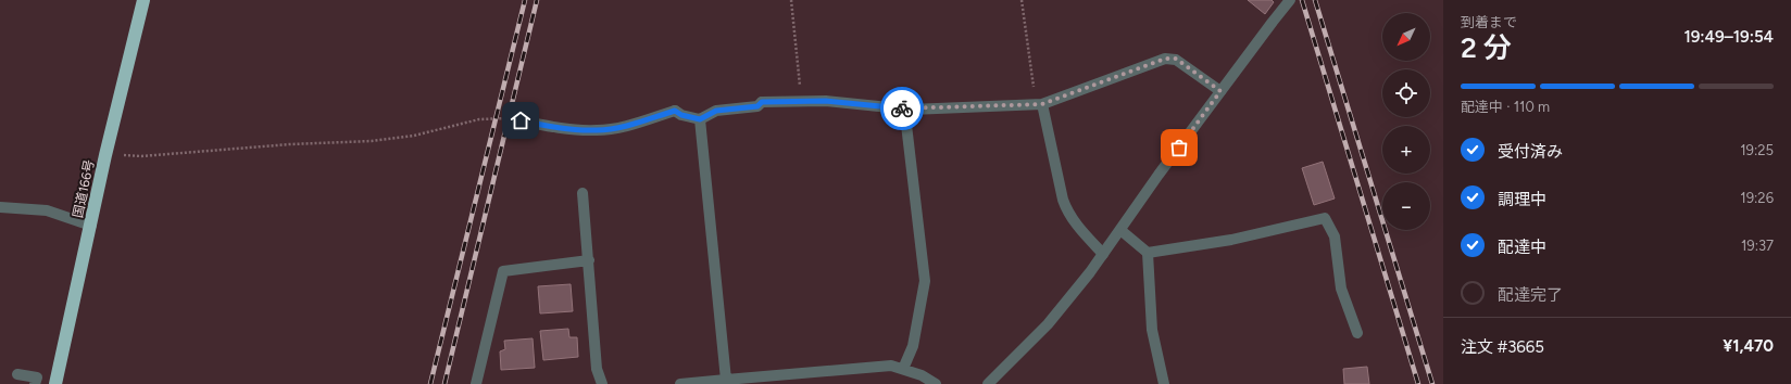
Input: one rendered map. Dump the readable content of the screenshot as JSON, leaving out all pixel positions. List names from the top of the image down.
{
  "streets": {
    "highway": ["国道166号"]
  },
  "north": "bottom left",
  "page": {
    "heading": ["2 分", "到着まで", "19:49–19:54"],
    "panel": ["注文 #3665", "¥1,470"],
    "map_buttons": ["+", "−"],
    "bar": "配達中 · 110 m",
    "list": [
      ["受付済み", "19:25"],
      ["調理中", "19:26"],
      ["配達中", "19:37"],
      "配達完了"
    ]
  }
}
